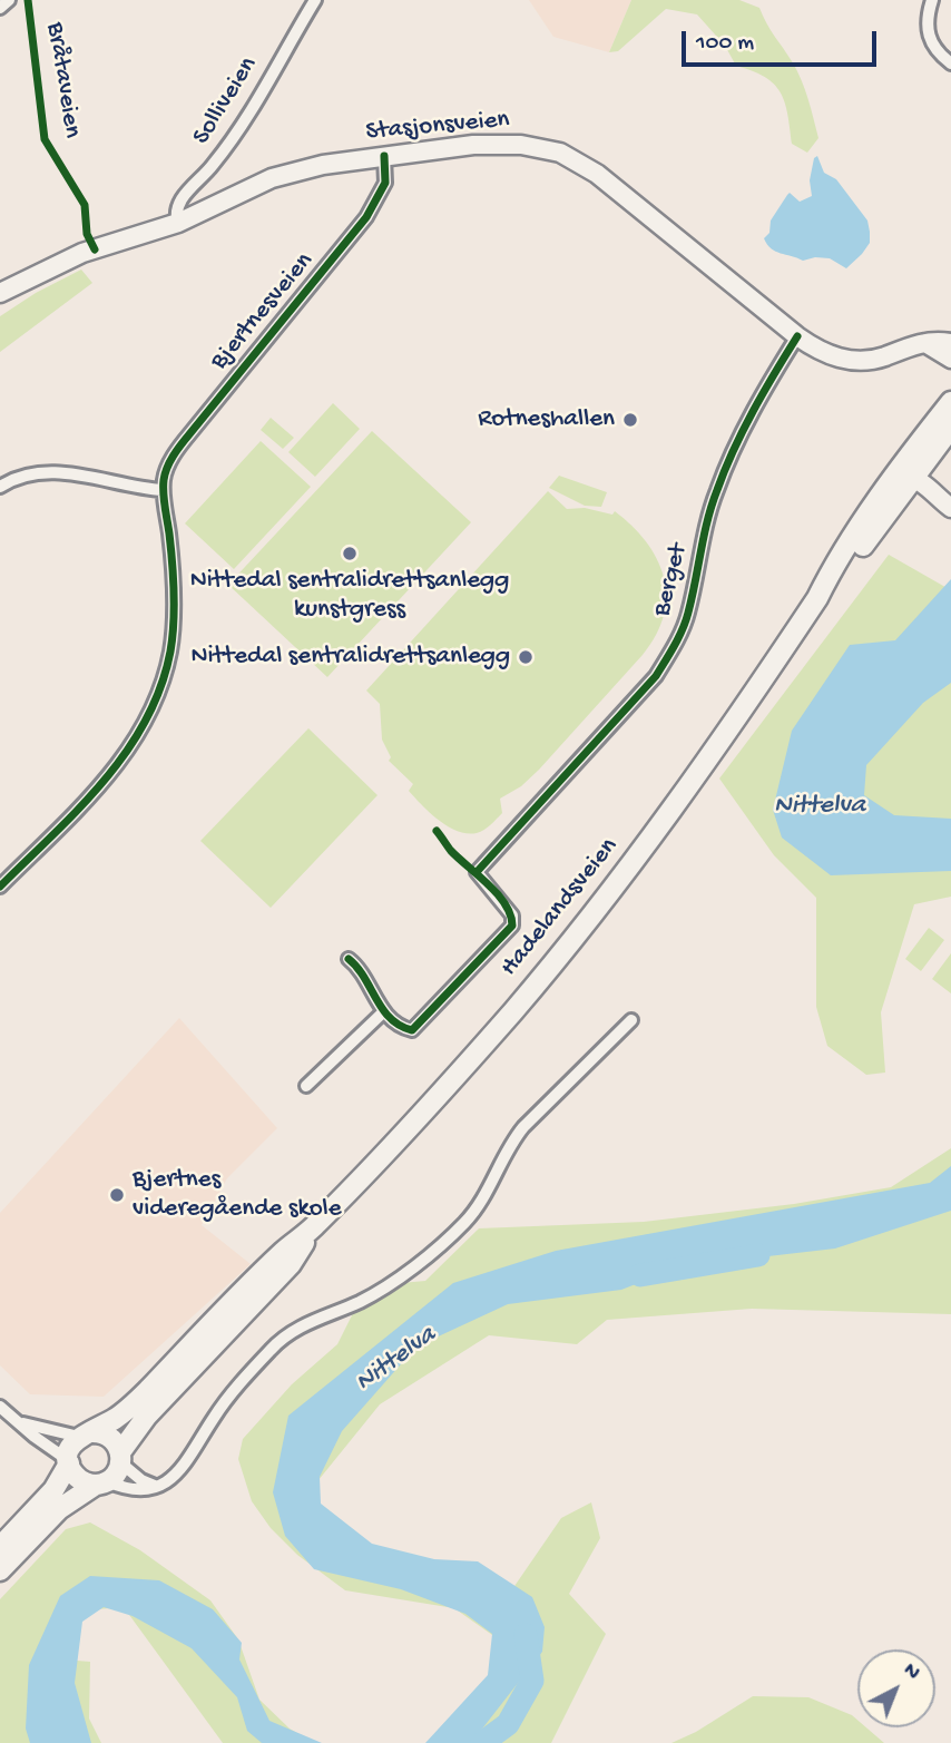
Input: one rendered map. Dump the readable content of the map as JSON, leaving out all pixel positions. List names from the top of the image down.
{
  "streets": {
    "highway": ["Hadelandsveien"],
    "main road": ["Stasjonsveien"],
    "street": ["Solliveien", "Bjertnesveien", "Berget"],
    "cycle path": ["Bråtaveien"]
  },
  "crossings": [
    ["Solliveien", "Stasjonsveien"],
    ["Stasjonsveien", "Bjertnesveien"],
    ["Stasjonsveien", "Berget"]
  ],
  "water": ["Nittelva"],
  "places": [
    "Rotneshallen",
    "Nittedal sentralidrettsanlegg kunstgress",
    "Nittedal sentralidrettsanlegg",
    "Bjertnes videregående skole"
  ],
  "scale_bar": "100 m",
  "north": "top right"
}
